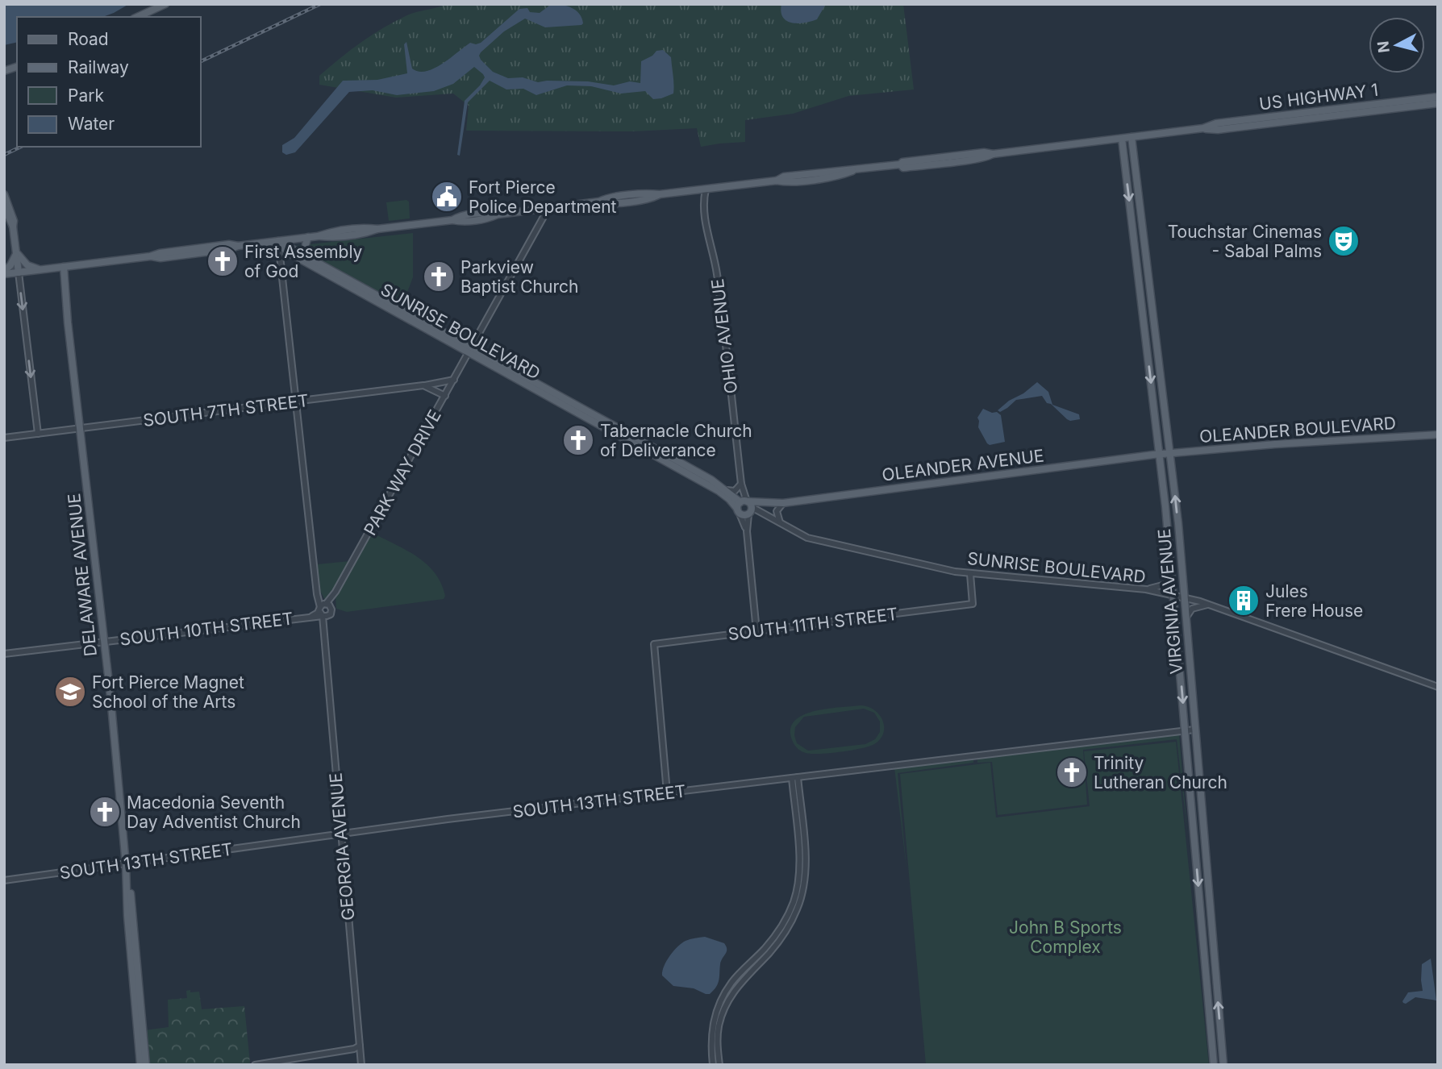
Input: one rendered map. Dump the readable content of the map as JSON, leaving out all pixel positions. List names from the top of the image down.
{
  "streets": {
    "main road": [
      "US HIGHWAY 1",
      "SUNRISE BOULEVARD",
      "OLEANDER BOULEVARD",
      "OLEANDER AVENUE",
      "DELAWARE AVENUE",
      "VIRGINIA AVENUE"
    ],
    "street": [
      "OHIO AVENUE",
      "SOUTH 7TH STREET",
      "PARK WAY DRIVE",
      "SOUTH 11TH STREET",
      "SOUTH 10TH STREET",
      "SOUTH 13TH STREET",
      "GEORGIA AVENUE"
    ]
  },
  "crossings": [
    ["US HIGHWAY 1", "SUNRISE BOULEVARD"],
    ["US HIGHWAY 1", "OHIO AVENUE"],
    ["US HIGHWAY 1", "PARK WAY DRIVE"],
    ["US HIGHWAY 1", "DELAWARE AVENUE"],
    ["US HIGHWAY 1", "VIRGINIA AVENUE"],
    ["US HIGHWAY 1", "GEORGIA AVENUE"],
    ["SUNRISE BOULEVARD", "OHIO AVENUE"],
    ["SUNRISE BOULEVARD", "OLEANDER AVENUE"],
    ["SUNRISE BOULEVARD", "PARK WAY DRIVE"],
    ["SUNRISE BOULEVARD", "VIRGINIA AVENUE"],
    ["SUNRISE BOULEVARD", "SOUTH 11TH STREET"],
    ["SUNRISE BOULEVARD", "GEORGIA AVENUE"],
    ["OHIO AVENUE", "OLEANDER AVENUE"],
    ["OHIO AVENUE", "SOUTH 11TH STREET"],
    ["SOUTH 7TH STREET", "PARK WAY DRIVE"],
    ["SOUTH 7TH STREET", "DELAWARE AVENUE"],
    ["SOUTH 7TH STREET", "GEORGIA AVENUE"],
    ["OLEANDER BOULEVARD", "OLEANDER AVENUE"],
    ["OLEANDER BOULEVARD", "VIRGINIA AVENUE"],
    ["OLEANDER AVENUE", "VIRGINIA AVENUE"],
    ["PARK WAY DRIVE", "SOUTH 10TH STREET"],
    ["PARK WAY DRIVE", "GEORGIA AVENUE"],
    ["DELAWARE AVENUE", "SOUTH 10TH STREET"],
    ["DELAWARE AVENUE", "SOUTH 13TH STREET"],
    ["VIRGINIA AVENUE", "SOUTH 13TH STREET"],
    ["SOUTH 11TH STREET", "SOUTH 13TH STREET"],
    ["SOUTH 10TH STREET", "GEORGIA AVENUE"],
    ["SOUTH 13TH STREET", "GEORGIA AVENUE"]
  ],
  "parks": ["John B Sports Complex"],
  "places": {
    "public building": ["Fort Pierce Police Department"],
    "theatre": ["Touchstar Cinemas - Sabal Palms"],
    "church": [
      "First Assembly of God",
      "Parkview Baptist Church",
      "Tabernacle Church of Deliverance",
      "Trinity Lutheran Church",
      "Macedonia Seventh Day Adventist Church"
    ],
    "building": ["Jules Frere House"],
    "school or university": ["Fort Pierce Magnet School of the Arts"]
  },
  "legend": [
    "Road",
    "Railway",
    "Park",
    "Water"
  ],
  "north": "left"
}
